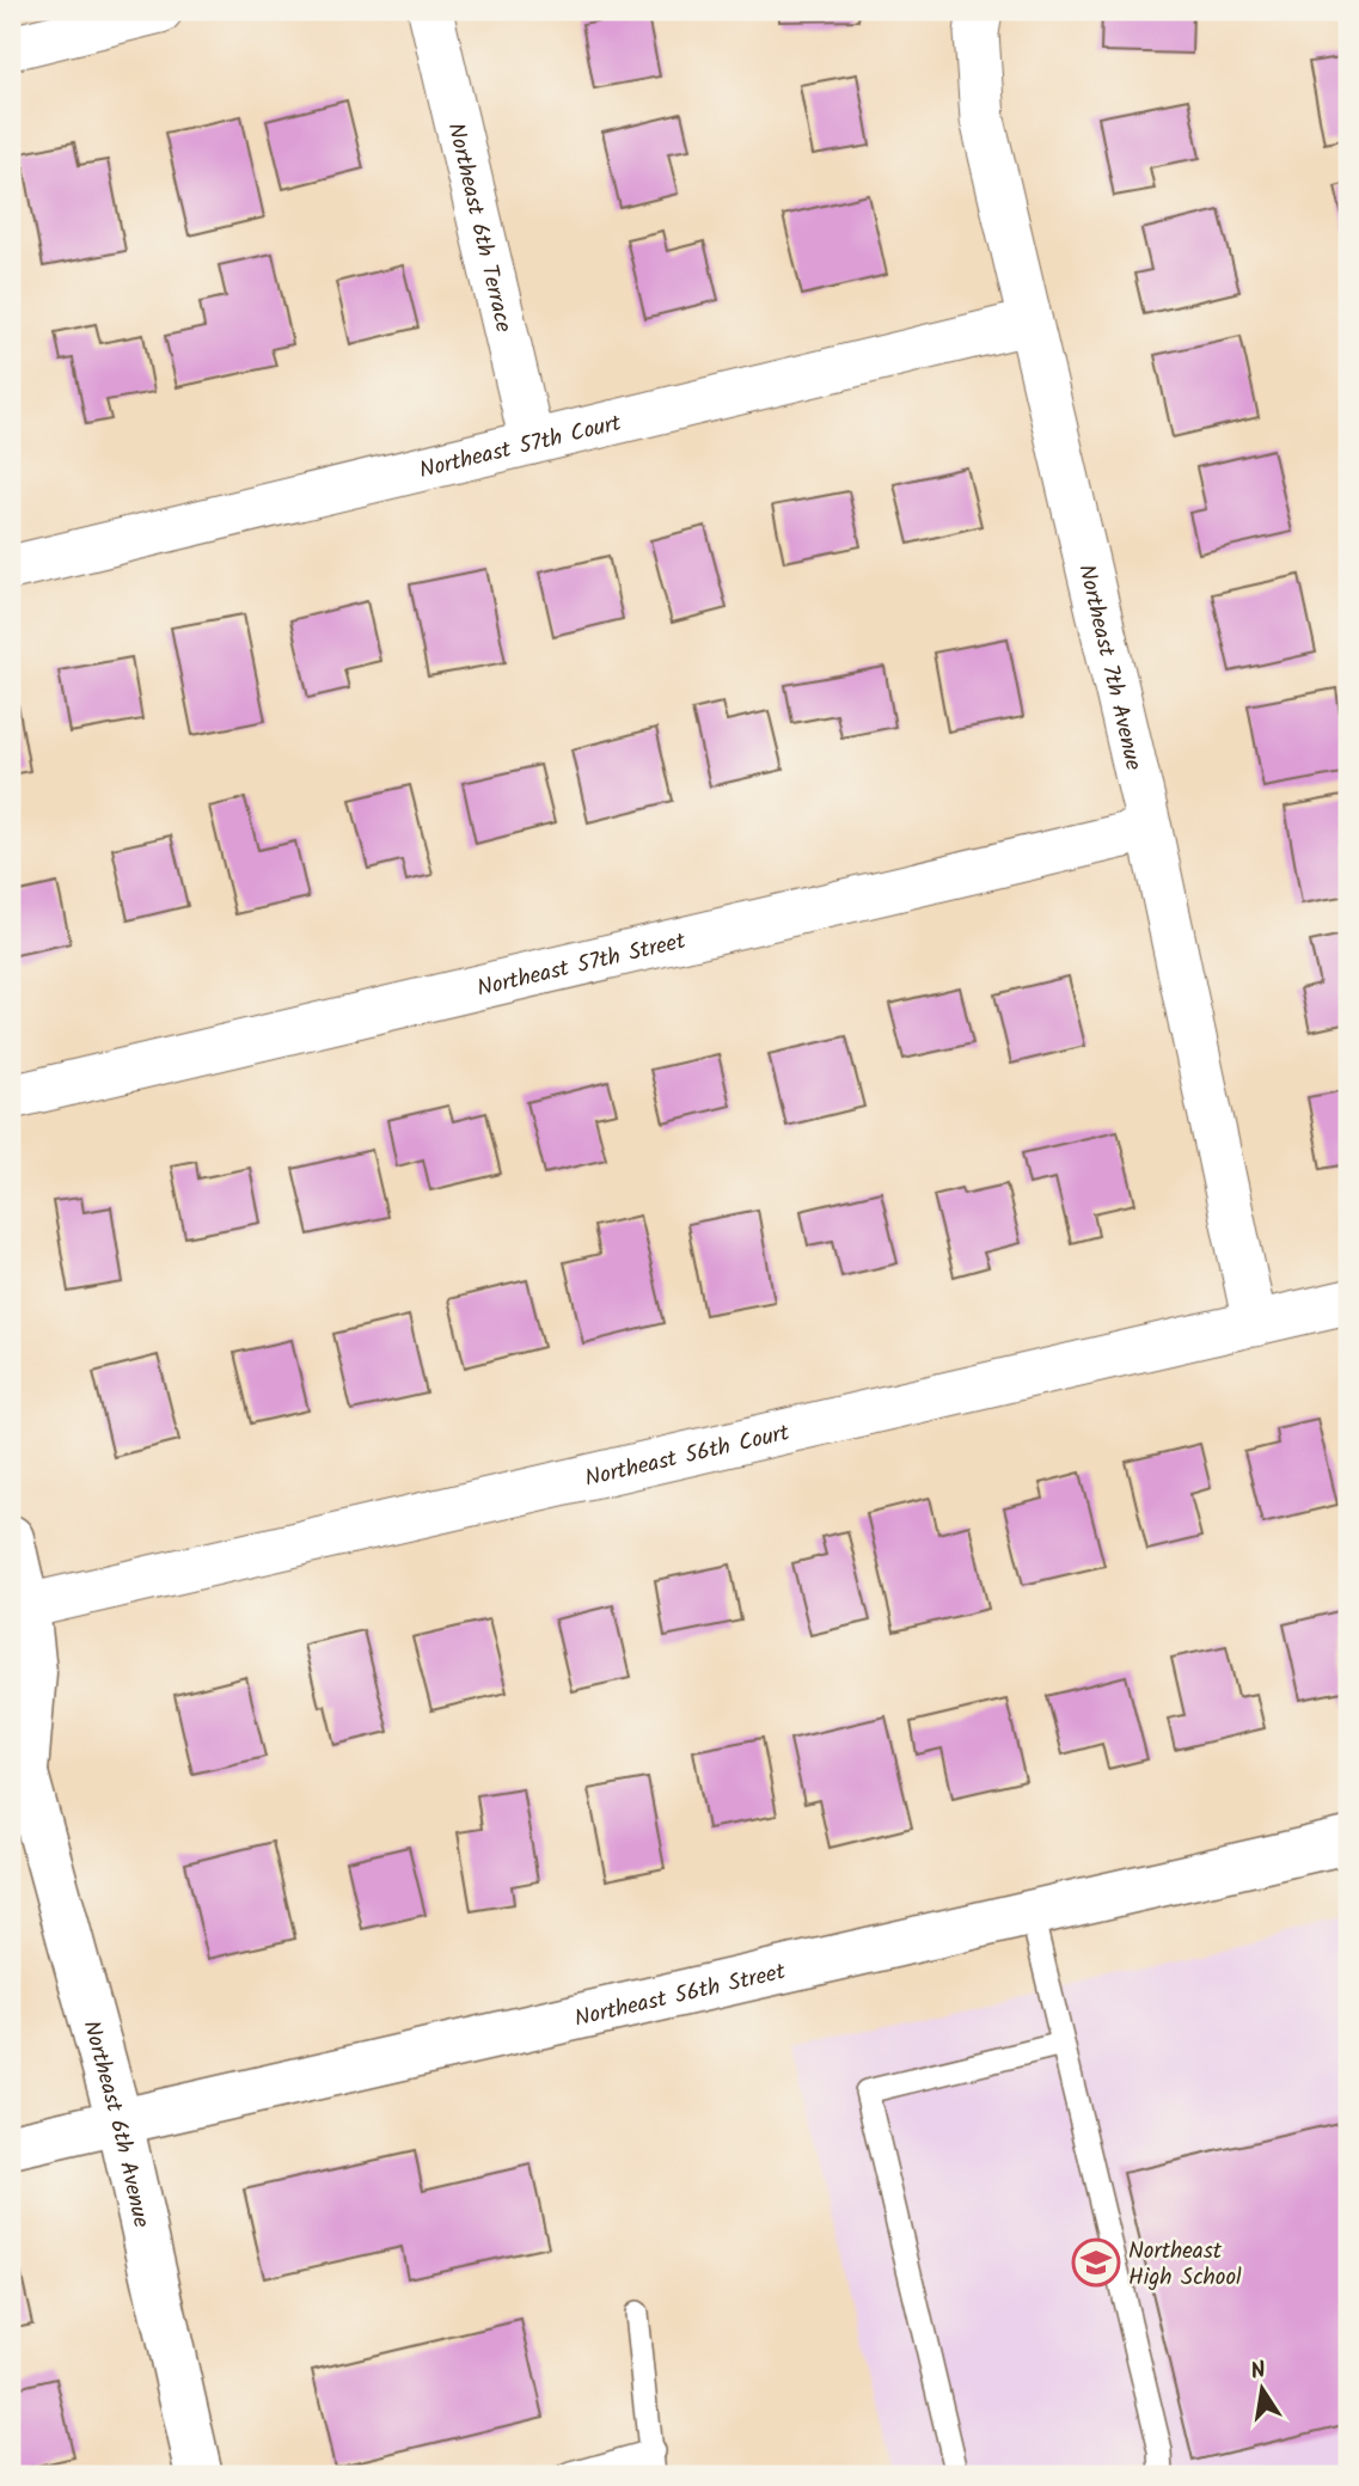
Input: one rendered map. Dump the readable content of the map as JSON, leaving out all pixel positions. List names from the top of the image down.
{
  "streets": {
    "street": [
      "Northeast 6th Terrace",
      "Northeast 57th Court",
      "Northeast 7th Avenue",
      "Northeast 57th Street",
      "Northeast 56th Court",
      "Northeast 56th Street",
      "Northeast 6th Avenue"
    ]
  },
  "crossings": [
    ["Northeast 6th Terrace", "Northeast 57th Court"],
    ["Northeast 57th Court", "Northeast 7th Avenue"],
    ["Northeast 7th Avenue", "Northeast 57th Street"],
    ["Northeast 7th Avenue", "Northeast 56th Court"],
    ["Northeast 56th Court", "Northeast 6th Avenue"],
    ["Northeast 56th Street", "Northeast 6th Avenue"]
  ],
  "places": {
    "school or university": ["Northeast High School"]
  },
  "north": "top"
}
